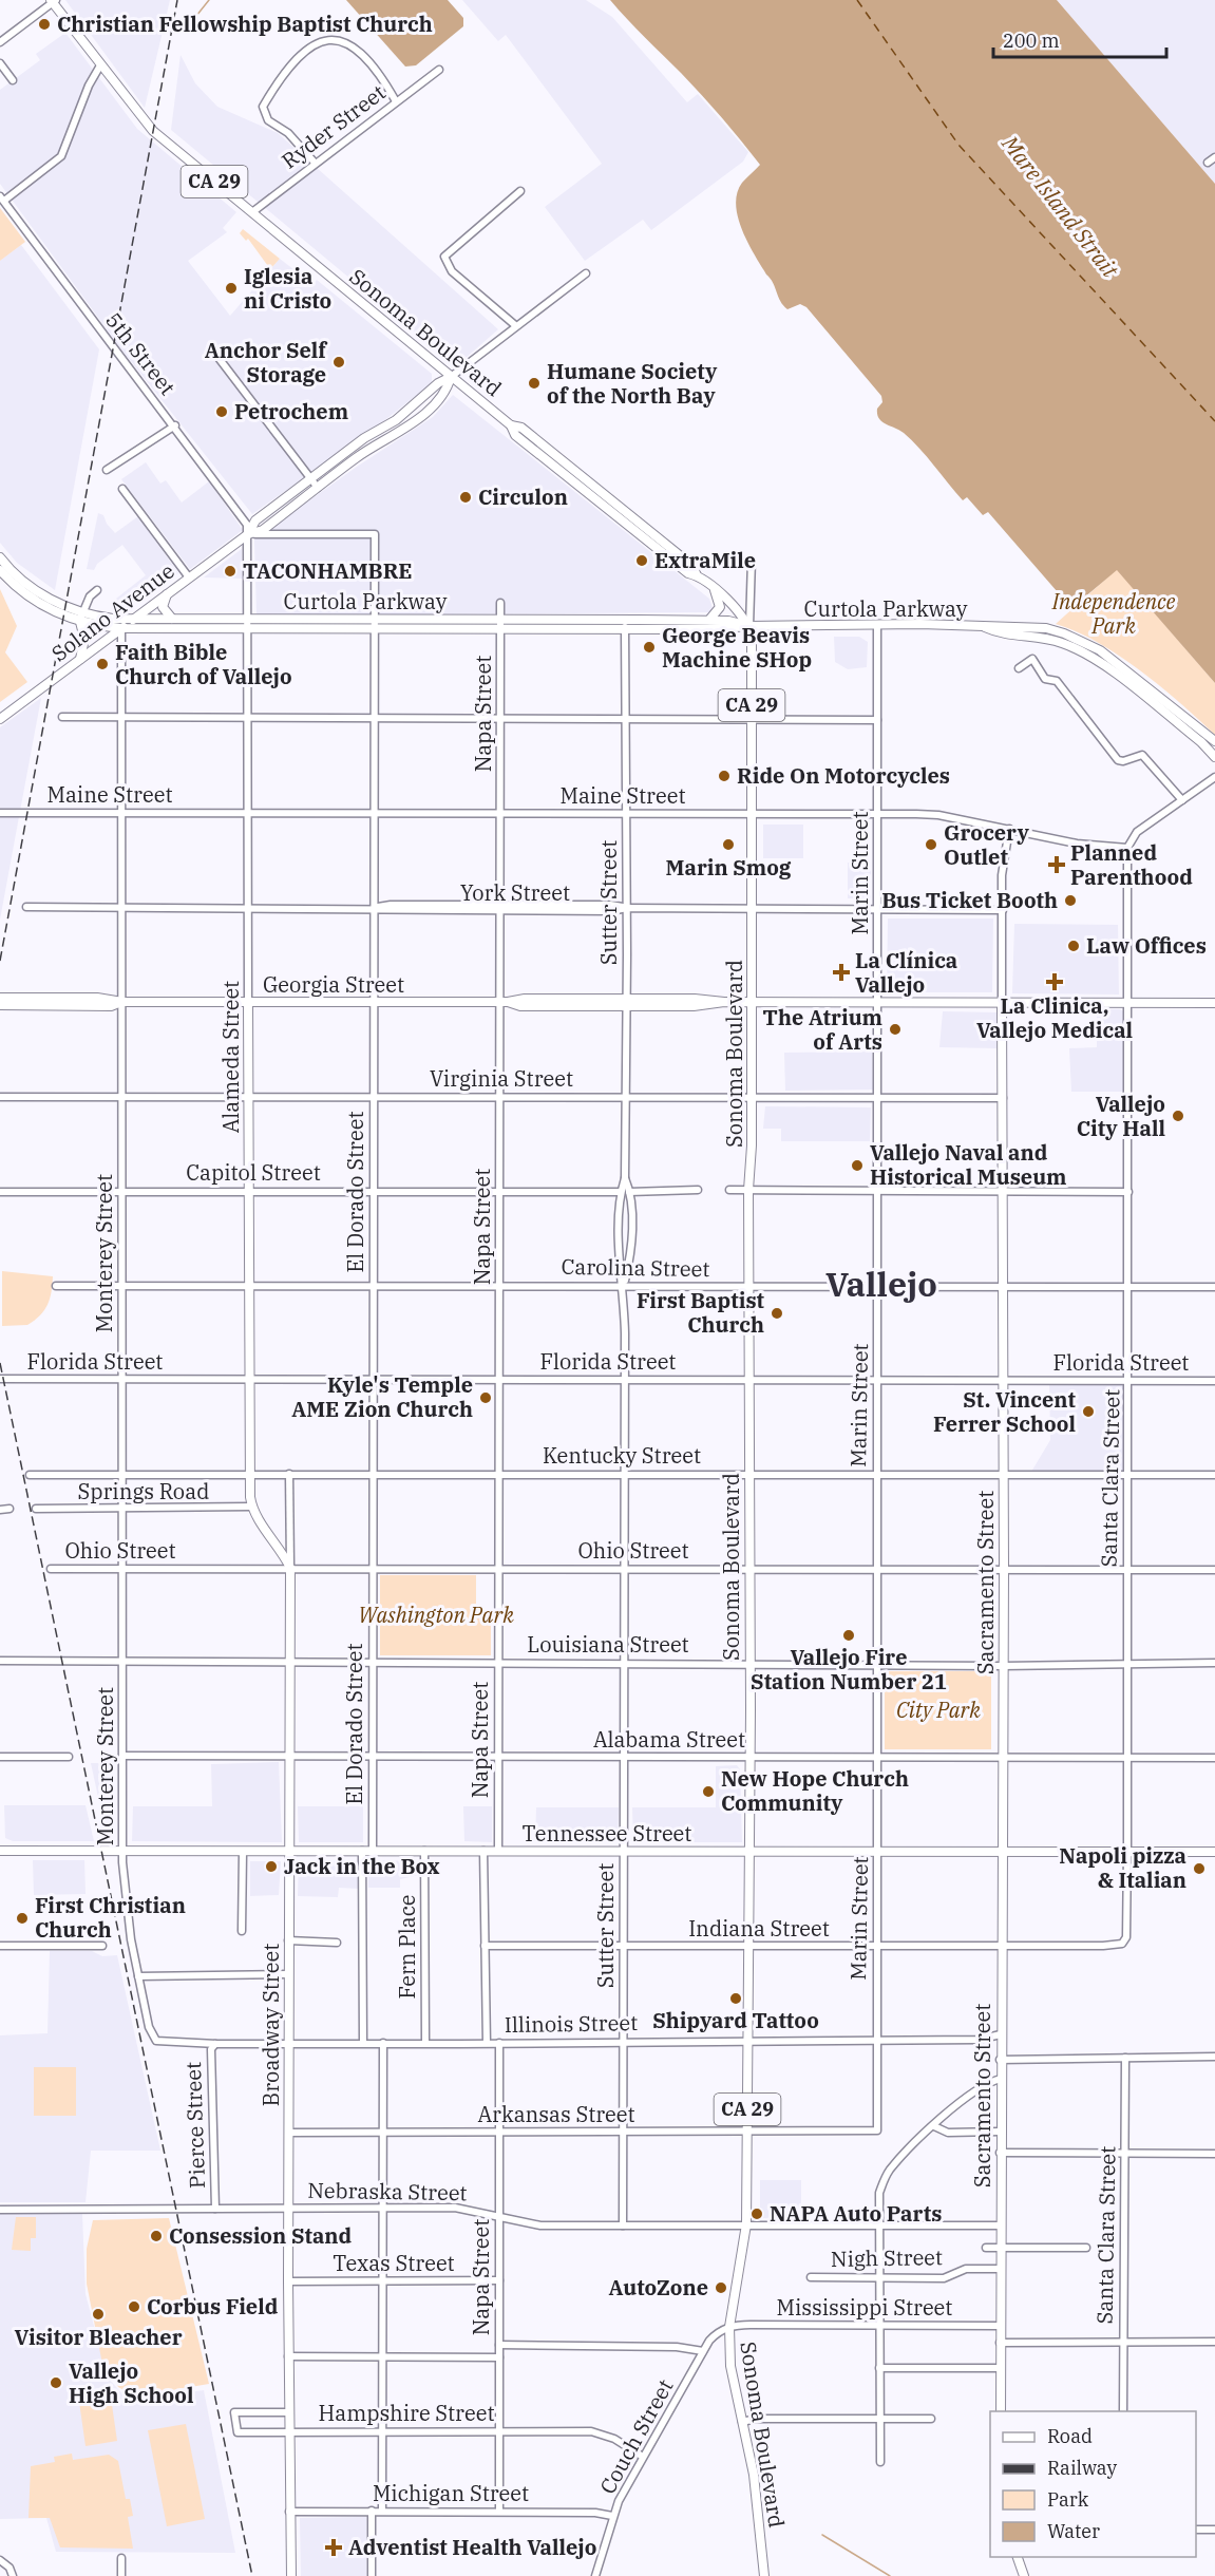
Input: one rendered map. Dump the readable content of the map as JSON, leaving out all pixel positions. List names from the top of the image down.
{
  "streets": {
    "main road": [
      "CA 29",
      "Sonoma Boulevard",
      "Curtola Parkway",
      "Solano Avenue",
      "Georgia Street",
      "Alameda Street",
      "Sacramento Street",
      "Tennessee Street",
      "Broadway Street"
    ],
    "street": [
      "Ryder Street",
      "5th Street",
      "Napa Street",
      "Maine Street",
      "Marin Street",
      "York Street",
      "Sutter Street",
      "Virginia Street",
      "Capitol Street",
      "El Dorado Street",
      "Monterey Street",
      "Carolina Street",
      "Florida Street",
      "Kentucky Street",
      "Santa Clara Street",
      "Springs Road",
      "Ohio Street",
      "Louisiana Street",
      "Alabama Street",
      "Indiana Street",
      "Fern Place",
      "Illinois Street",
      "Arkansas Street",
      "Pierce Street",
      "Nebraska Street",
      "Nigh Street",
      "Texas Street",
      "Mississippi Street",
      "Hampshire Street",
      "Couch Street",
      "Michigan Street"
    ]
  },
  "crossings": [
    ["Ryder Street", "Sonoma Boulevard"],
    ["Sonoma Boulevard", "Curtola Parkway"],
    ["Sonoma Boulevard", "Solano Avenue"],
    ["Sonoma Boulevard", "Maine Street"],
    ["Sonoma Boulevard", "York Street"],
    ["Sonoma Boulevard", "Georgia Street"],
    ["Sonoma Boulevard", "Virginia Street"],
    ["Sonoma Boulevard", "Carolina Street"],
    ["Sonoma Boulevard", "Florida Street"],
    ["Sonoma Boulevard", "Kentucky Street"],
    ["Sonoma Boulevard", "Ohio Street"],
    ["Sonoma Boulevard", "Louisiana Street"],
    ["Sonoma Boulevard", "Alabama Street"],
    ["Sonoma Boulevard", "Tennessee Street"],
    ["Sonoma Boulevard", "Indiana Street"],
    ["Sonoma Boulevard", "Illinois Street"],
    ["Sonoma Boulevard", "Arkansas Street"],
    ["Sonoma Boulevard", "Nebraska Street"],
    ["Sonoma Boulevard", "Mississippi Street"],
    ["Sonoma Boulevard", "Couch Street"],
    ["5th Street", "Solano Avenue"],
    ["5th Street", "Alameda Street"],
    ["5th Street", "El Dorado Street"],
    ["Curtola Parkway", "Solano Avenue"],
    ["Curtola Parkway", "Napa Street"],
    ["Curtola Parkway", "Marin Street"],
    ["Curtola Parkway", "Sutter Street"],
    ["Curtola Parkway", "Alameda Street"],
    ["Curtola Parkway", "El Dorado Street"],
    ["Curtola Parkway", "Monterey Street"],
    ["Solano Avenue", "Alameda Street"],
    ["Solano Avenue", "El Dorado Street"],
    ["Solano Avenue", "Monterey Street"],
    ["Napa Street", "Maine Street"],
    ["Napa Street", "York Street"],
    ["Napa Street", "Georgia Street"],
    ["Napa Street", "Virginia Street"],
    ["Napa Street", "Capitol Street"],
    ["Napa Street", "Carolina Street"],
    ["Napa Street", "Florida Street"],
    ["Napa Street", "Kentucky Street"],
    ["Napa Street", "Ohio Street"],
    ["Napa Street", "Louisiana Street"],
    ["Napa Street", "Alabama Street"],
    ["Napa Street", "Tennessee Street"],
    ["Napa Street", "Illinois Street"],
    ["Napa Street", "Arkansas Street"],
    ["Napa Street", "Nebraska Street"],
    ["Napa Street", "Texas Street"],
    ["Napa Street", "Hampshire Street"],
    ["Napa Street", "Michigan Street"],
    ["Maine Street", "Marin Street"],
    ["Maine Street", "Sutter Street"],
    ["Maine Street", "Alameda Street"],
    ["Maine Street", "El Dorado Street"],
    ["Maine Street", "Monterey Street"],
    ["Maine Street", "Santa Clara Street"],
    ["Maine Street", "Sacramento Street"],
    ["Marin Street", "York Street"],
    ["Marin Street", "Georgia Street"],
    ["Marin Street", "Virginia Street"],
    ["Marin Street", "Carolina Street"],
    ["Marin Street", "Florida Street"],
    ["Marin Street", "Kentucky Street"],
    ["Marin Street", "Ohio Street"],
    ["Marin Street", "Louisiana Street"],
    ["Marin Street", "Alabama Street"],
    ["Marin Street", "Tennessee Street"],
    ["Marin Street", "Indiana Street"],
    ["Marin Street", "Illinois Street"],
    ["Marin Street", "Arkansas Street"],
    ["York Street", "Sutter Street"],
    ["York Street", "Alameda Street"],
    ["York Street", "El Dorado Street"],
    ["York Street", "Monterey Street"],
    ["York Street", "Sacramento Street"],
    ["Sutter Street", "Georgia Street"],
    ["Sutter Street", "Virginia Street"],
    ["Sutter Street", "Capitol Street"],
    ["Sutter Street", "Carolina Street"],
    ["Sutter Street", "Florida Street"],
    ["Sutter Street", "Kentucky Street"],
    ["Sutter Street", "Ohio Street"],
    ["Sutter Street", "Louisiana Street"],
    ["Sutter Street", "Alabama Street"],
    ["Sutter Street", "Tennessee Street"],
    ["Sutter Street", "Indiana Street"],
    ["Sutter Street", "Illinois Street"],
    ["Sutter Street", "Arkansas Street"],
    ["Sutter Street", "Nebraska Street"],
    ["Georgia Street", "Alameda Street"],
    ["Georgia Street", "El Dorado Street"],
    ["Georgia Street", "Monterey Street"],
    ["Georgia Street", "Santa Clara Street"],
    ["Georgia Street", "Sacramento Street"],
    ["Alameda Street", "Virginia Street"],
    ["Alameda Street", "Capitol Street"],
    ["Alameda Street", "El Dorado Street"],
    ["Alameda Street", "Carolina Street"],
    ["Alameda Street", "Florida Street"],
    ["Alameda Street", "Kentucky Street"],
    ["Alameda Street", "Springs Road"],
    ["Alameda Street", "Ohio Street"],
    ["Alameda Street", "Broadway Street"],
    ["Virginia Street", "El Dorado Street"],
    ["Virginia Street", "Monterey Street"],
    ["Virginia Street", "Sacramento Street"],
    ["Capitol Street", "El Dorado Street"],
    ["Capitol Street", "Monterey Street"],
    ["El Dorado Street", "Carolina Street"],
    ["El Dorado Street", "Florida Street"],
    ["El Dorado Street", "Kentucky Street"],
    ["El Dorado Street", "Ohio Street"],
    ["El Dorado Street", "Louisiana Street"],
    ["El Dorado Street", "Alabama Street"],
    ["El Dorado Street", "Tennessee Street"],
    ["Monterey Street", "Carolina Street"],
    ["Monterey Street", "Florida Street"],
    ["Monterey Street", "Kentucky Street"],
    ["Monterey Street", "Springs Road"],
    ["Monterey Street", "Ohio Street"],
    ["Monterey Street", "Louisiana Street"],
    ["Monterey Street", "Alabama Street"],
    ["Monterey Street", "Tennessee Street"],
    ["Monterey Street", "Illinois Street"],
    ["Carolina Street", "Santa Clara Street"],
    ["Carolina Street", "Sacramento Street"],
    ["Florida Street", "Santa Clara Street"],
    ["Florida Street", "Sacramento Street"],
    ["Kentucky Street", "Santa Clara Street"],
    ["Kentucky Street", "Sacramento Street"],
    ["Kentucky Street", "Broadway Street"],
    ["Santa Clara Street", "Ohio Street"],
    ["Santa Clara Street", "Louisiana Street"],
    ["Santa Clara Street", "Alabama Street"],
    ["Santa Clara Street", "Tennessee Street"],
    ["Santa Clara Street", "Indiana Street"],
    ["Ohio Street", "Sacramento Street"],
    ["Ohio Street", "Broadway Street"],
    ["Sacramento Street", "Louisiana Street"],
    ["Sacramento Street", "Alabama Street"],
    ["Sacramento Street", "Tennessee Street"],
    ["Sacramento Street", "Indiana Street"],
    ["Sacramento Street", "Illinois Street"],
    ["Sacramento Street", "Nebraska Street"],
    ["Sacramento Street", "Nigh Street"],
    ["Sacramento Street", "Mississippi Street"],
    ["Louisiana Street", "Broadway Street"],
    ["Alabama Street", "Broadway Street"],
    ["Tennessee Street", "Fern Place"],
    ["Tennessee Street", "Broadway Street"],
    ["Fern Place", "Illinois Street"],
    ["Illinois Street", "Broadway Street"],
    ["Illinois Street", "Pierce Street"],
    ["Broadway Street", "Arkansas Street"],
    ["Broadway Street", "Nebraska Street"],
    ["Broadway Street", "Texas Street"],
    ["Broadway Street", "Hampshire Street"],
    ["Broadway Street", "Michigan Street"],
    ["Pierce Street", "Nebraska Street"],
    ["Mississippi Street", "Couch Street"],
    ["Hampshire Street", "Couch Street"],
    ["Couch Street", "Michigan Street"]
  ],
  "districts": ["Vallejo"],
  "water": ["Mare Island Strait"],
  "parks": ["Independence Park", "Washington Park", "City Park"],
  "places": {
    "other": [
      "Christian Fellowship Baptist Church",
      "Iglesia ni Cristo",
      "Anchor Self Storage",
      "Humane Society of the North Bay",
      "Petrochem",
      "Circulon",
      "ExtraMile",
      "TACONHAMBRE",
      "George Beavis Machine SHop",
      "Faith Bible Church of Vallejo",
      "Ride On Motorcycles",
      "Marin Smog",
      "Grocery Outlet",
      "Bus Ticket Booth",
      "Law Offices",
      "The Atrium of Arts",
      "Vallejo City Hall",
      "Vallejo Naval and Historical Museum",
      "First Baptist Church",
      "Kyle's Temple AME Zion Church",
      "St. Vincent Ferrer School",
      "Vallejo Fire Station Number 21",
      "New Hope Church Community",
      "Jack in the Box",
      "Napoli pizza & Italian",
      "First Christian Church",
      "Shipyard Tattoo",
      "NAPA Auto Parts",
      "Consession Stand",
      "AutoZone",
      "Corbus Field",
      "Visitor Bleacher",
      "Vallejo High School"
    ],
    "health": [
      "Planned Parenthood",
      "La Clínica Vallejo",
      "La Clinica, Vallejo Medical",
      "Adventist Health Vallejo"
    ]
  },
  "legend": [
    "Road",
    "Railway",
    "Park",
    "Water"
  ],
  "scale_bar": "200 m"
}
